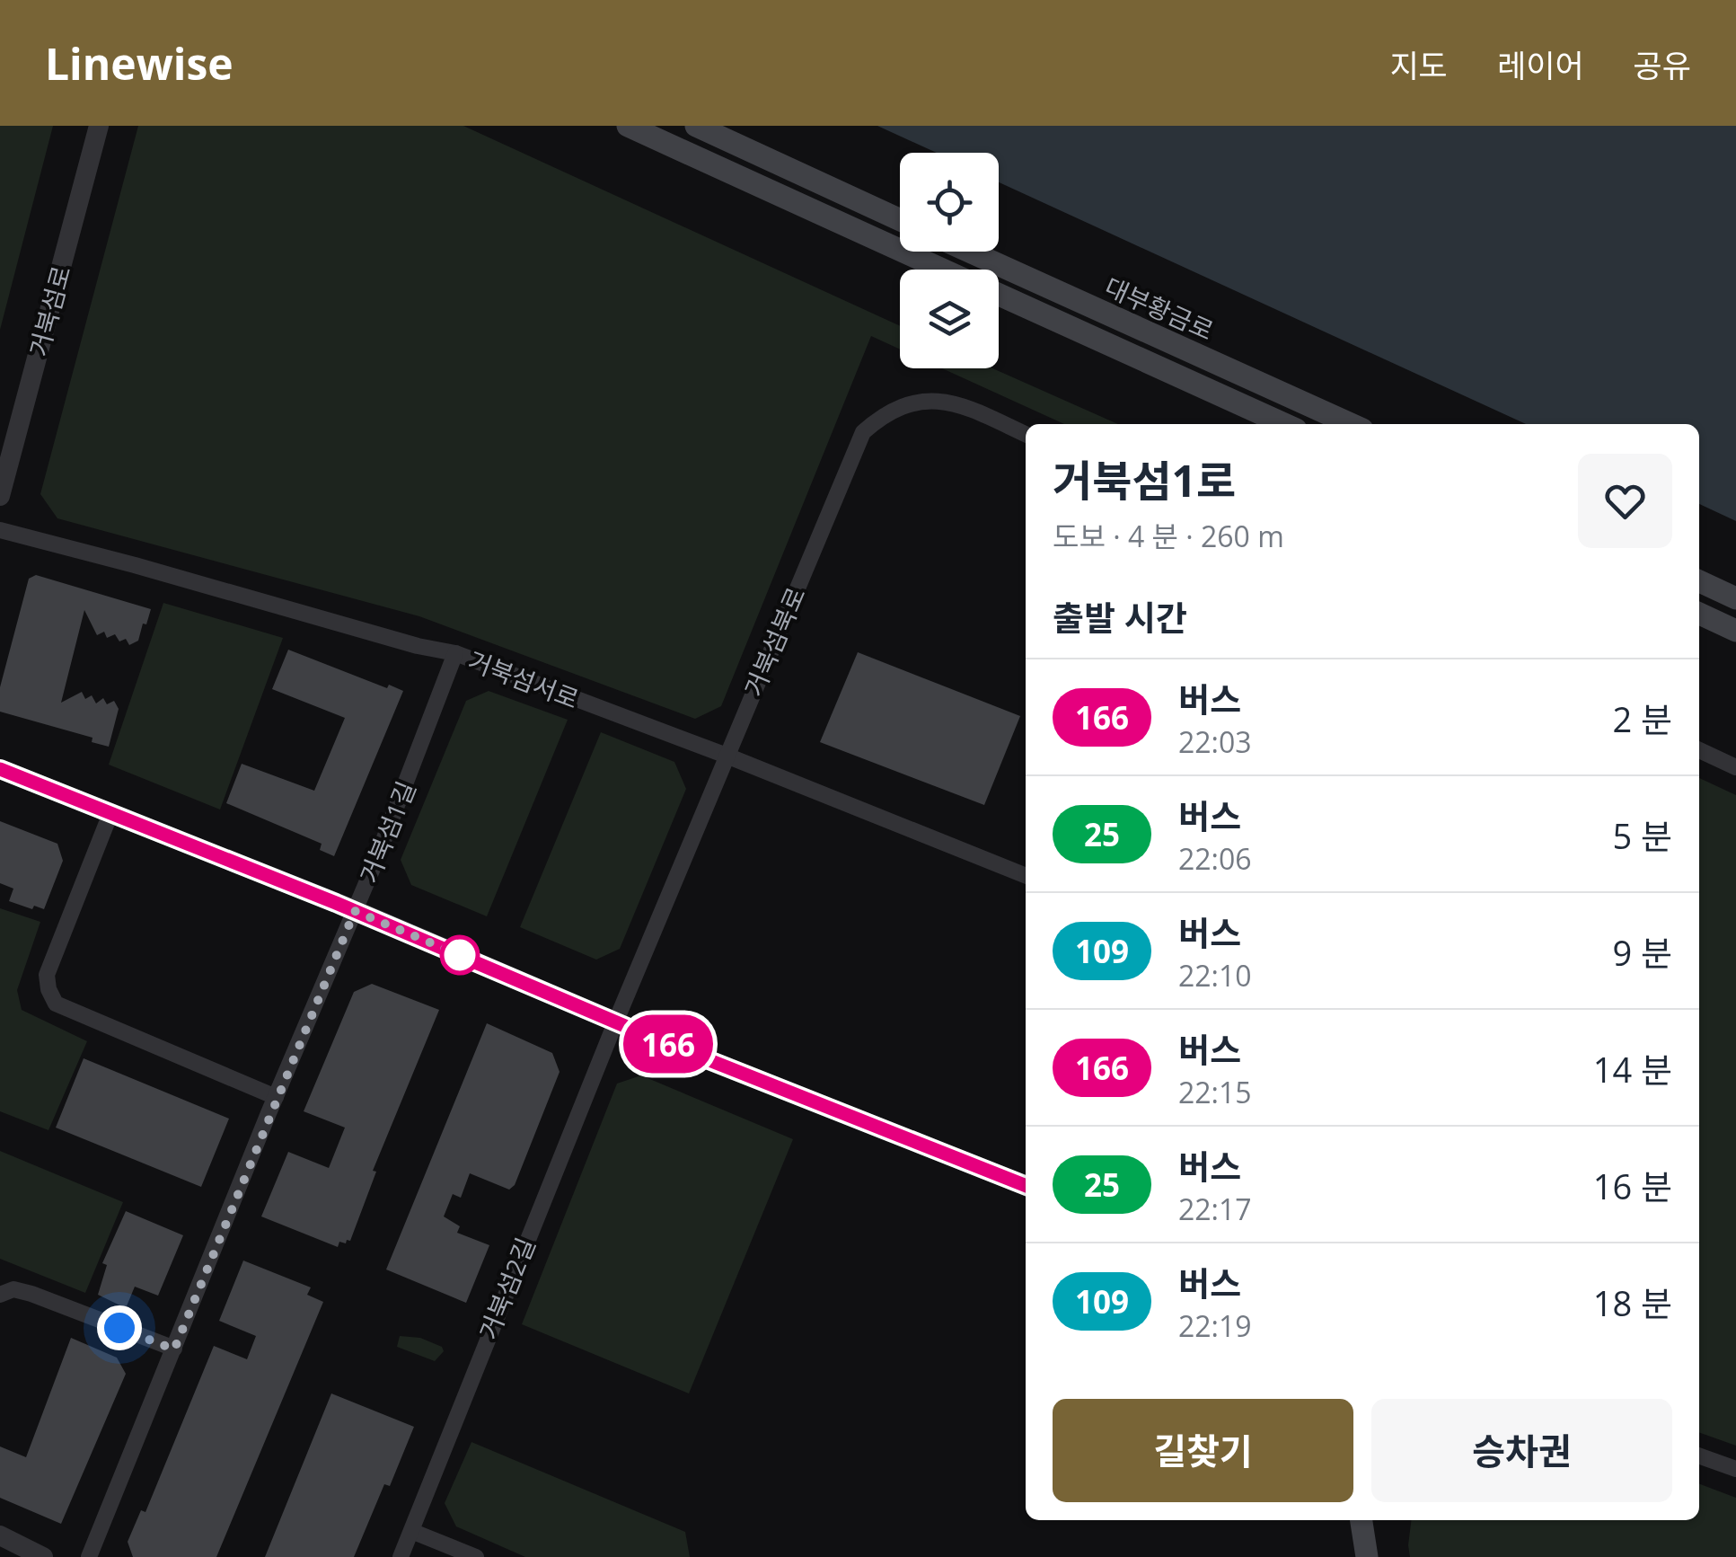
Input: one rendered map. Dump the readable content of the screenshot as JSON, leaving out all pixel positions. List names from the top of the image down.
{
  "streets": {
    "main road": ["대부황금로"],
    "street": [
      "거북섬로",
      "거북섬북로",
      "거북섬서로",
      "거북섬1길",
      "거북섬2길"
    ]
  },
  "crossings": [
    ["거북섬북로", "거북섬서로"],
    ["거북섬북로", "거북섬2길"],
    ["거북섬서로", "거북섬1길"]
  ],
  "lines": ["bus line 166"],
  "page": {
    "header": "Linewise",
    "nav": ["지도", "레이어", "공유"],
    "on_map": "166",
    "heading": [
      ["거북섬1로", "도보 · 4 분 · 260 m"],
      "출발 시간"
    ],
    "list": [
      {
        "mark": "166",
        "name": "버스",
        "note": "22:03",
        "value": "2 분"
      },
      {
        "mark": "25",
        "name": "버스",
        "note": "22:06",
        "value": "5 분"
      },
      {
        "mark": "109",
        "name": "버스",
        "note": "22:10",
        "value": "9 분"
      },
      {
        "mark": "166",
        "name": "버스",
        "note": "22:15",
        "value": "14 분"
      },
      {
        "mark": "25",
        "name": "버스",
        "note": "22:17",
        "value": "16 분"
      },
      {
        "mark": "109",
        "name": "버스",
        "note": "22:19",
        "value": "18 분"
      }
    ],
    "buttons": ["길찾기", "승차권"]
  }
}
